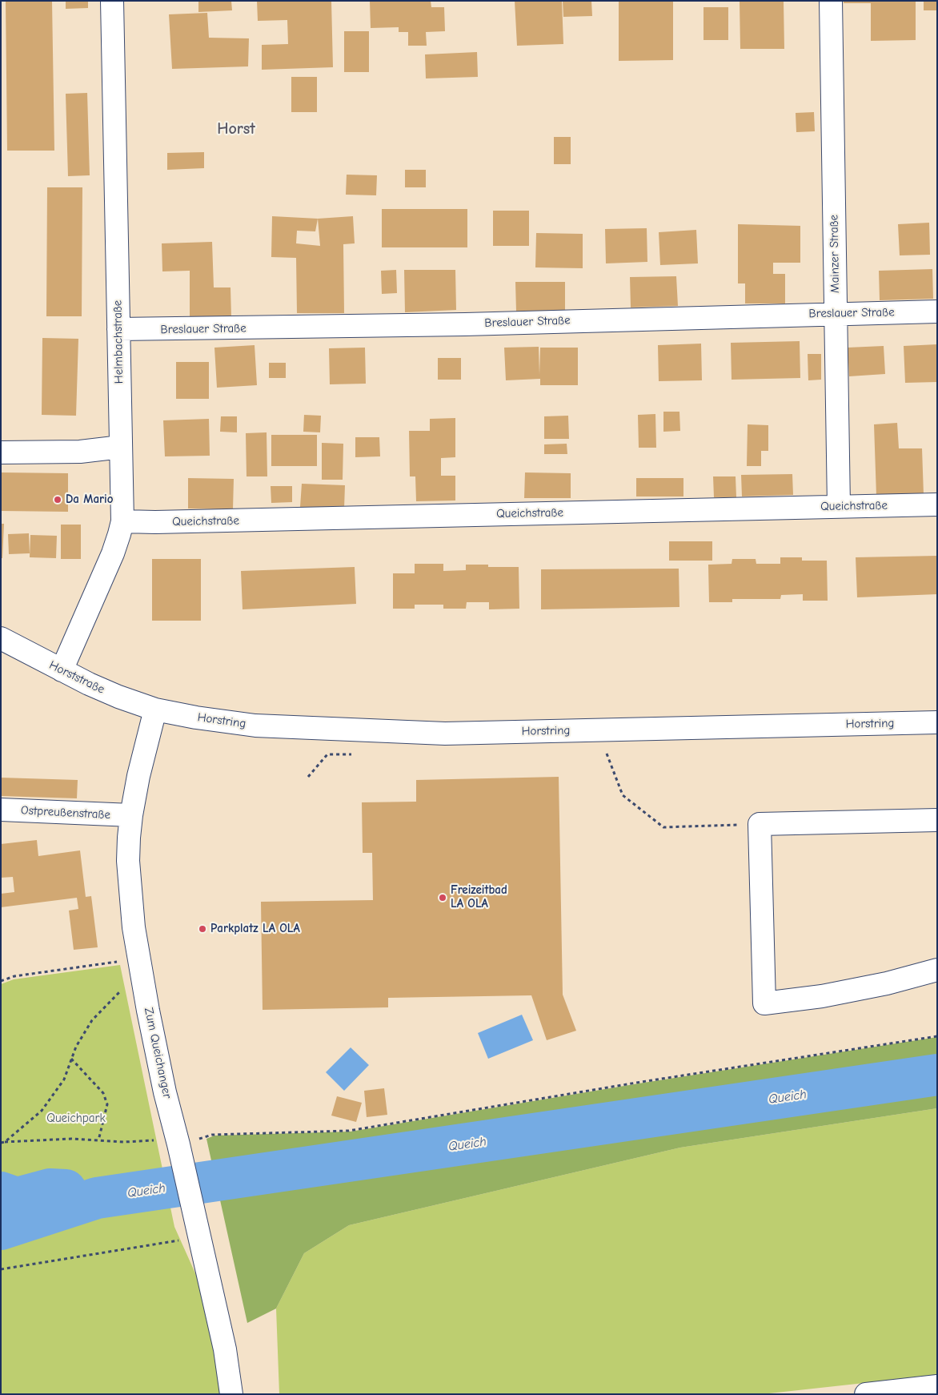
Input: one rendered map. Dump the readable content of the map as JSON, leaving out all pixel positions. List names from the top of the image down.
{
  "streets": {
    "street": [
      "Mainzer Straße",
      "Breslauer Straße",
      "Helmbachstraße",
      "Queichstraße",
      "Horststraße",
      "Horstring",
      "Ostpreußenstraße",
      "Zum Queichanger"
    ]
  },
  "crossings": [
    ["Mainzer Straße", "Breslauer Straße"],
    ["Mainzer Straße", "Queichstraße"],
    ["Breslauer Straße", "Helmbachstraße"],
    ["Helmbachstraße", "Queichstraße"],
    ["Helmbachstraße", "Horststraße"],
    ["Horststraße", "Horstring"],
    ["Horststraße", "Zum Queichanger"],
    ["Horstring", "Zum Queichanger"],
    ["Ostpreußenstraße", "Zum Queichanger"]
  ],
  "districts": ["Horst"],
  "water": ["Queich"],
  "parks": ["Queichpark"],
  "places": ["Da Mario", "Freizeitbad LA OLA", "Parkplatz LA OLA"]
}
